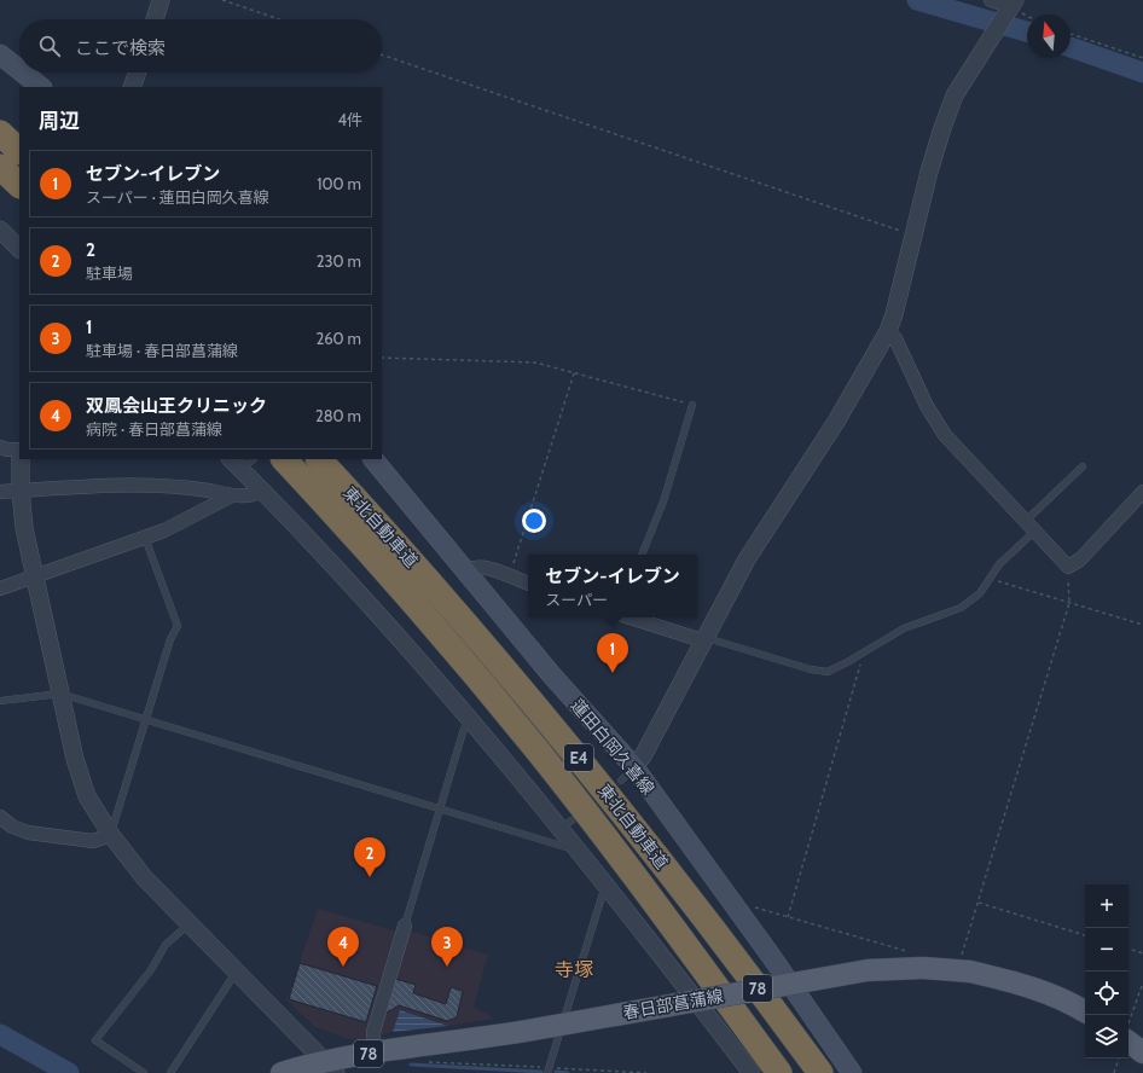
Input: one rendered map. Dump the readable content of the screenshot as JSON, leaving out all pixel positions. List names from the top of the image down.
{
  "streets": {
    "highway": ["東北自動車道", "E4"],
    "main road": ["蓮田白岡久喜線", "78", "春日部菖蒲線"]
  },
  "districts": ["寺塚"],
  "north": "top",
  "page": {
    "search": "ここで検索",
    "heading": ["周辺", "4件"],
    "list": [
      {
        "mark": "1",
        "name": "セブン-イレブン",
        "note": "スーパー · 蓮田白岡久喜線",
        "value": "100 m"
      },
      {
        "mark": "2",
        "name": "2",
        "note": "駐車場",
        "value": "230 m"
      },
      {
        "mark": "3",
        "name": "1",
        "note": "駐車場 · 春日部菖蒲線",
        "value": "260 m"
      },
      {
        "mark": "4",
        "name": "双鳳会山王クリニック",
        "note": "病院 · 春日部菖蒲線",
        "value": "280 m"
      }
    ],
    "popup": ["セブン-イレブン", "スーパー"],
    "pins": [
      "1",
      "2",
      "3",
      "4"
    ],
    "map_buttons": ["+", "−"]
  }
}
